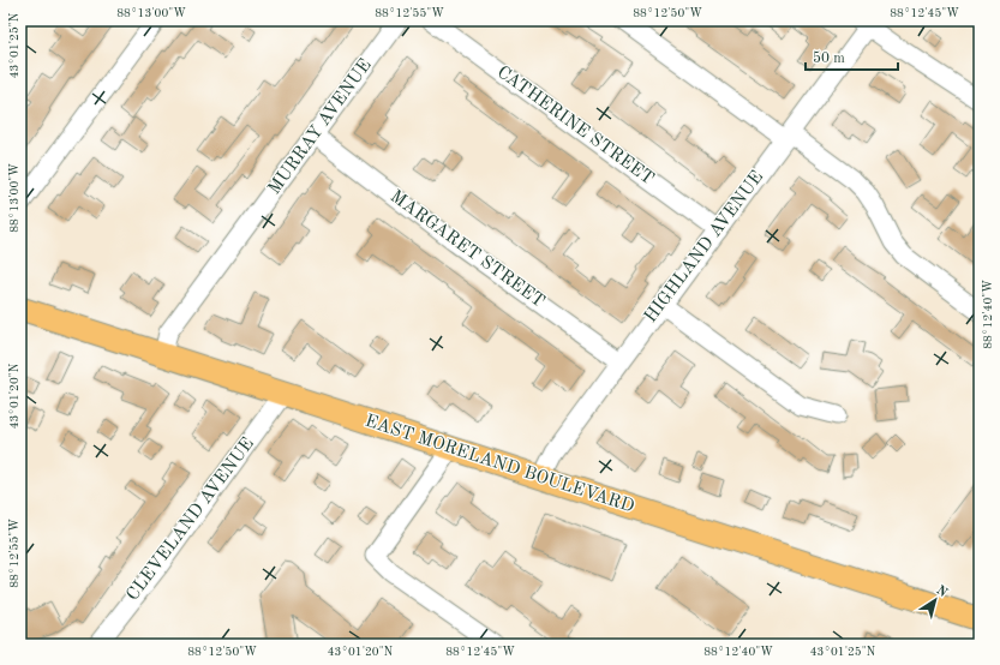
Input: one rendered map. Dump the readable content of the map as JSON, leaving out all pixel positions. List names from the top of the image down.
{
  "streets": {
    "main road": ["EAST MORELAND BOULEVARD"],
    "street": [
      "CATHERINE STREET",
      "MURRAY AVENUE",
      "HIGHLAND AVENUE",
      "MARGARET STREET",
      "CLEVELAND AVENUE"
    ]
  },
  "crossings": [
    ["CATHERINE STREET", "HIGHLAND AVENUE"],
    ["MURRAY AVENUE", "MARGARET STREET"],
    ["MURRAY AVENUE", "EAST MORELAND BOULEVARD"],
    ["HIGHLAND AVENUE", "MARGARET STREET"],
    ["HIGHLAND AVENUE", "EAST MORELAND BOULEVARD"],
    ["EAST MORELAND BOULEVARD", "CLEVELAND AVENUE"]
  ],
  "scale_bar": "50 m",
  "north": "top right",
  "coordinates": [
    "88°13'00\"W",
    "88°12'55\"W",
    "88°12'50\"W",
    "88°12'45\"W",
    "43°01'25\"N",
    "88°12'40\"W",
    "43°01'20\"N"
  ]
}
